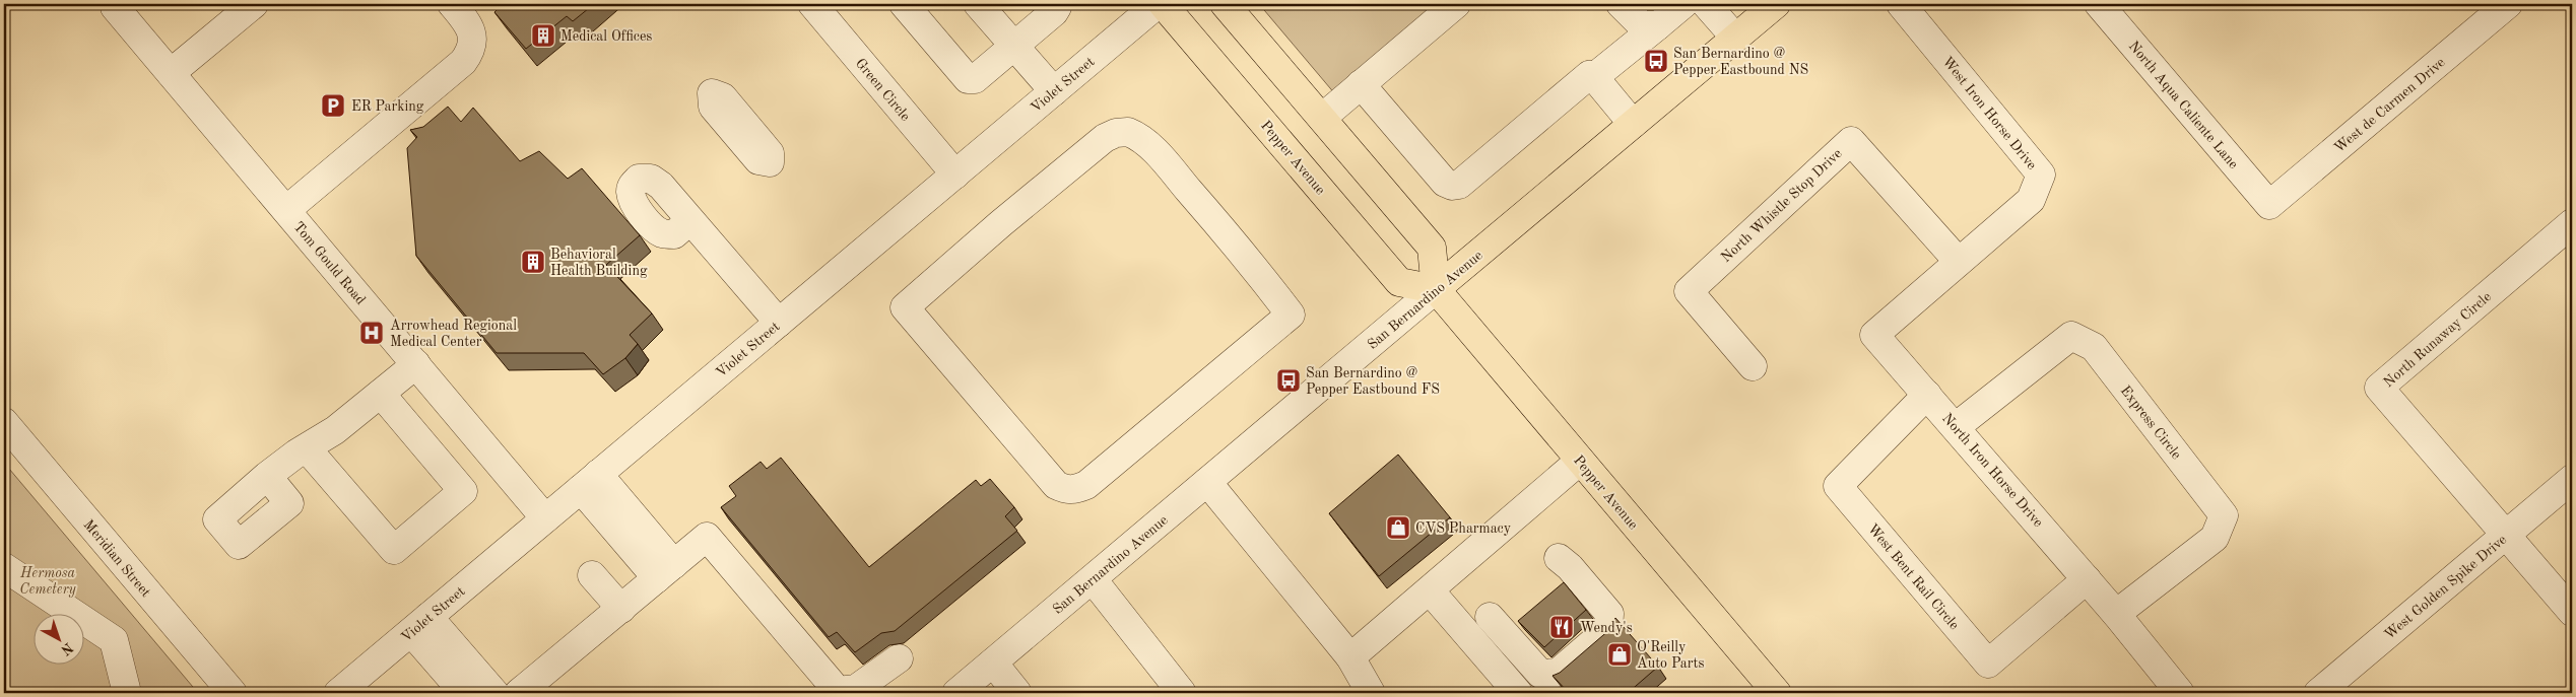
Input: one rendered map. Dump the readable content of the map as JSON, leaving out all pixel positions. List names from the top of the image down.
{
  "streets": {
    "main road": ["Pepper Avenue", "San Bernardino Avenue"],
    "street": [
      "Violet Street",
      "Green Circle",
      "North Aqua Caliente Lane",
      "West de Carmen Drive",
      "West Iron Horse Drive",
      "North Whistle Stop Drive",
      "Tom Gould Road",
      "North Runaway Circle",
      "Express Circle",
      "North Iron Horse Drive",
      "Meridian Street",
      "West Bent Rail Circle",
      "West Golden Spike Drive"
    ]
  },
  "crossings": [
    ["Violet Street", "Green Circle"],
    ["Violet Street", "Tom Gould Road"],
    ["North Aqua Caliente Lane", "West de Carmen Drive"],
    ["West Iron Horse Drive", "North Whistle Stop Drive"],
    ["West Iron Horse Drive", "North Iron Horse Drive"],
    ["Pepper Avenue", "San Bernardino Avenue"],
    ["North Whistle Stop Drive", "North Iron Horse Drive"],
    ["North Runaway Circle", "West Golden Spike Drive"],
    ["Express Circle", "North Iron Horse Drive"],
    ["North Iron Horse Drive", "West Bent Rail Circle"]
  ],
  "parks": ["Hermosa Cemetery"],
  "places": {
    "building": ["Medical Offices", "Behavioral Health Building"],
    "bus stop": ["San Bernardino @ Pepper Eastbound NS", "San Bernardino @ Pepper Eastbound FS"],
    "parking": ["ER Parking"],
    "hospital": ["Arrowhead Regional Medical Center"],
    "shop": ["CVS Pharmacy", "O'Reilly Auto Parts"],
    "restaurant": ["Wendy's"]
  },
  "north": "bottom right"
}
